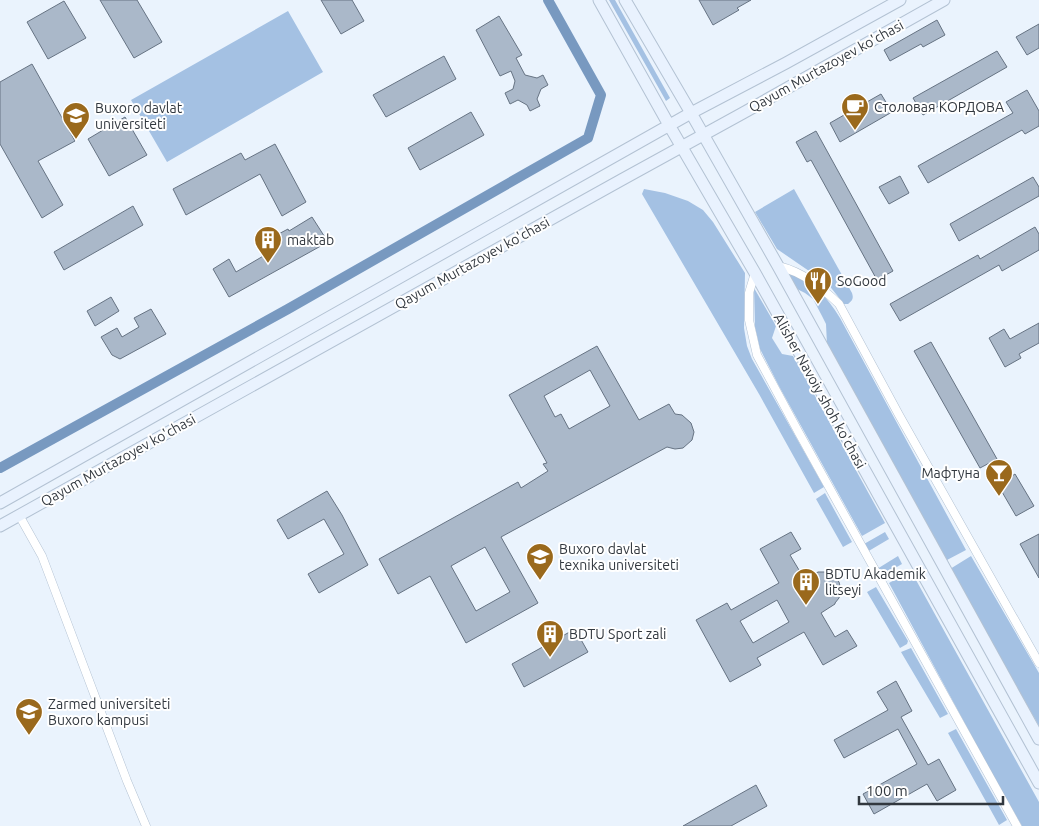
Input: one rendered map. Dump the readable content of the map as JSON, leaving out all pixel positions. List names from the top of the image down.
{
  "streets": {
    "street": ["Qayum Murtazoyev ko'chasi", "Alisher Navoiy shoh ko'chasi"]
  },
  "crossings": [
    ["Qayum Murtazoyev ko'chasi", "Alisher Navoiy shoh ko'chasi"]
  ],
  "places": {
    "cafe": ["Столовая КОРДОВА"],
    "school or university": ["Buxoro davlat universiteti", "Buxoro davlat texnika universiteti", "Zarmed universiteti Buxoro kampusi"],
    "building": ["maktab", "BDTU Akademik litseyi", "BDTU Sport zali"],
    "restaurant": ["SoGood"],
    "bar": ["Мафтуна"]
  },
  "scale_bar": "100 m"
}
